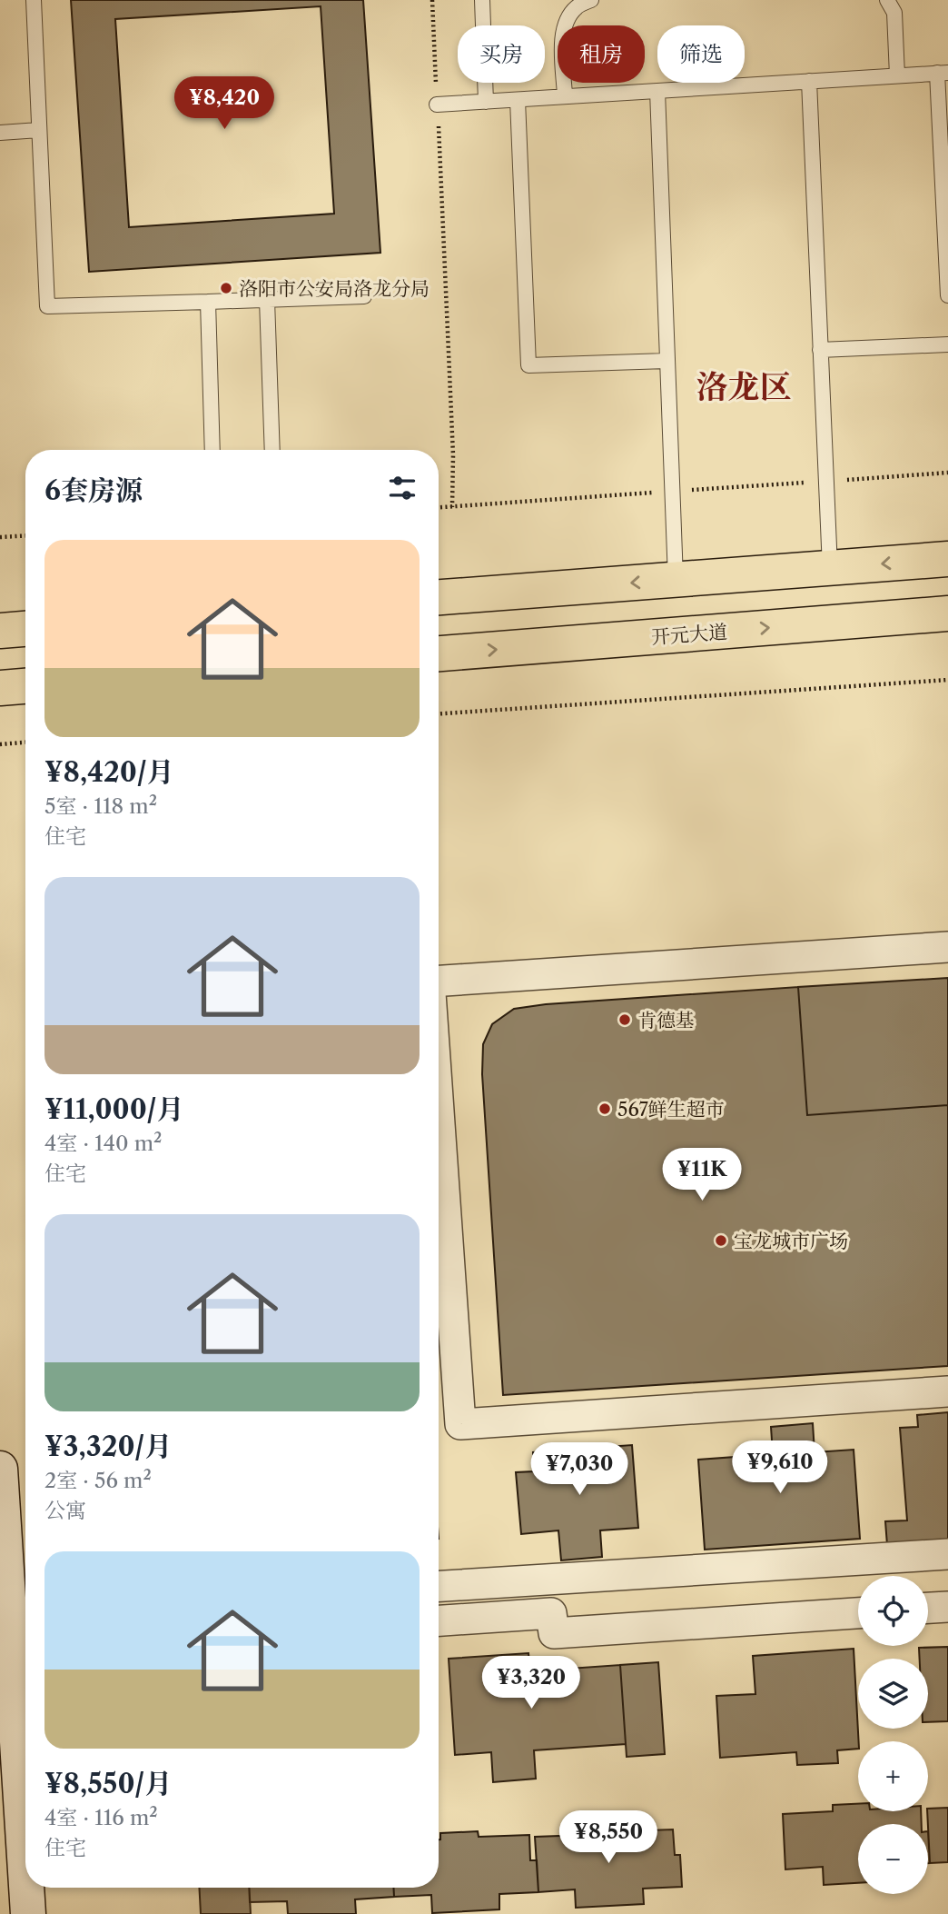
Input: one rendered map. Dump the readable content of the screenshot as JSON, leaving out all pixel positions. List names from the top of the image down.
{
  "streets": {
    "main road": ["开元大道"]
  },
  "districts": ["洛龙区"],
  "places": [
    "洛阳市公安局洛龙分局",
    "肯德基",
    "567鲜生超市",
    "宝龙城市广场"
  ],
  "page": {
    "chip": ["买房", "租房", "筛选"],
    "price": [
      "¥8,420",
      "¥11K",
      "¥9,610",
      "¥7,030",
      "¥3,320",
      "¥8,550"
    ],
    "heading": "6套房源",
    "list": [
      {
        "name": "¥8,420/月",
        "note": "5室 · 118 m² · 住宅"
      },
      {
        "name": "¥11,000/月",
        "note": "4室 · 140 m² · 住宅"
      },
      {
        "name": "¥3,320/月",
        "note": "2室 · 56 m² · 公寓"
      },
      {
        "name": "¥8,550/月",
        "note": "4室 · 116 m² · 住宅"
      }
    ],
    "map_buttons": ["+", "−"]
  }
}
